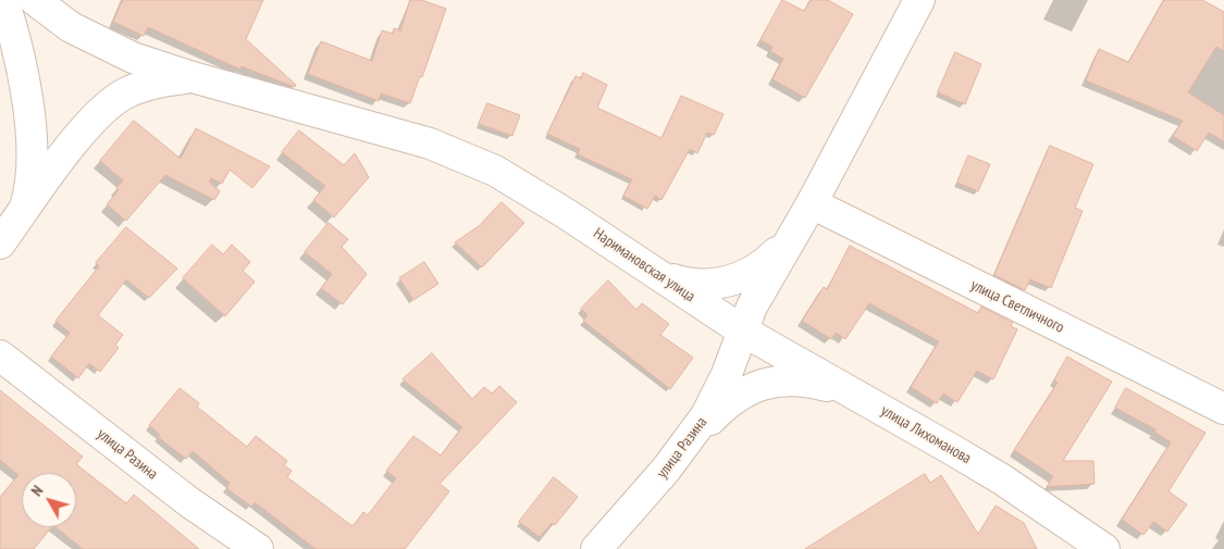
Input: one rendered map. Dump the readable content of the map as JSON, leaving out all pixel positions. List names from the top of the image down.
{
  "streets": {
    "street": [
      "Наримановская улица",
      "улица Светличного",
      "улица Лихоманова",
      "улица Разина"
    ]
  },
  "crossings": [
    ["Наримановская улица", "улица Лихоманова"],
    ["Наримановская улица", "улица Разина"],
    ["улица Лихоманова", "улица Разина"]
  ],
  "north": "top left"
}
